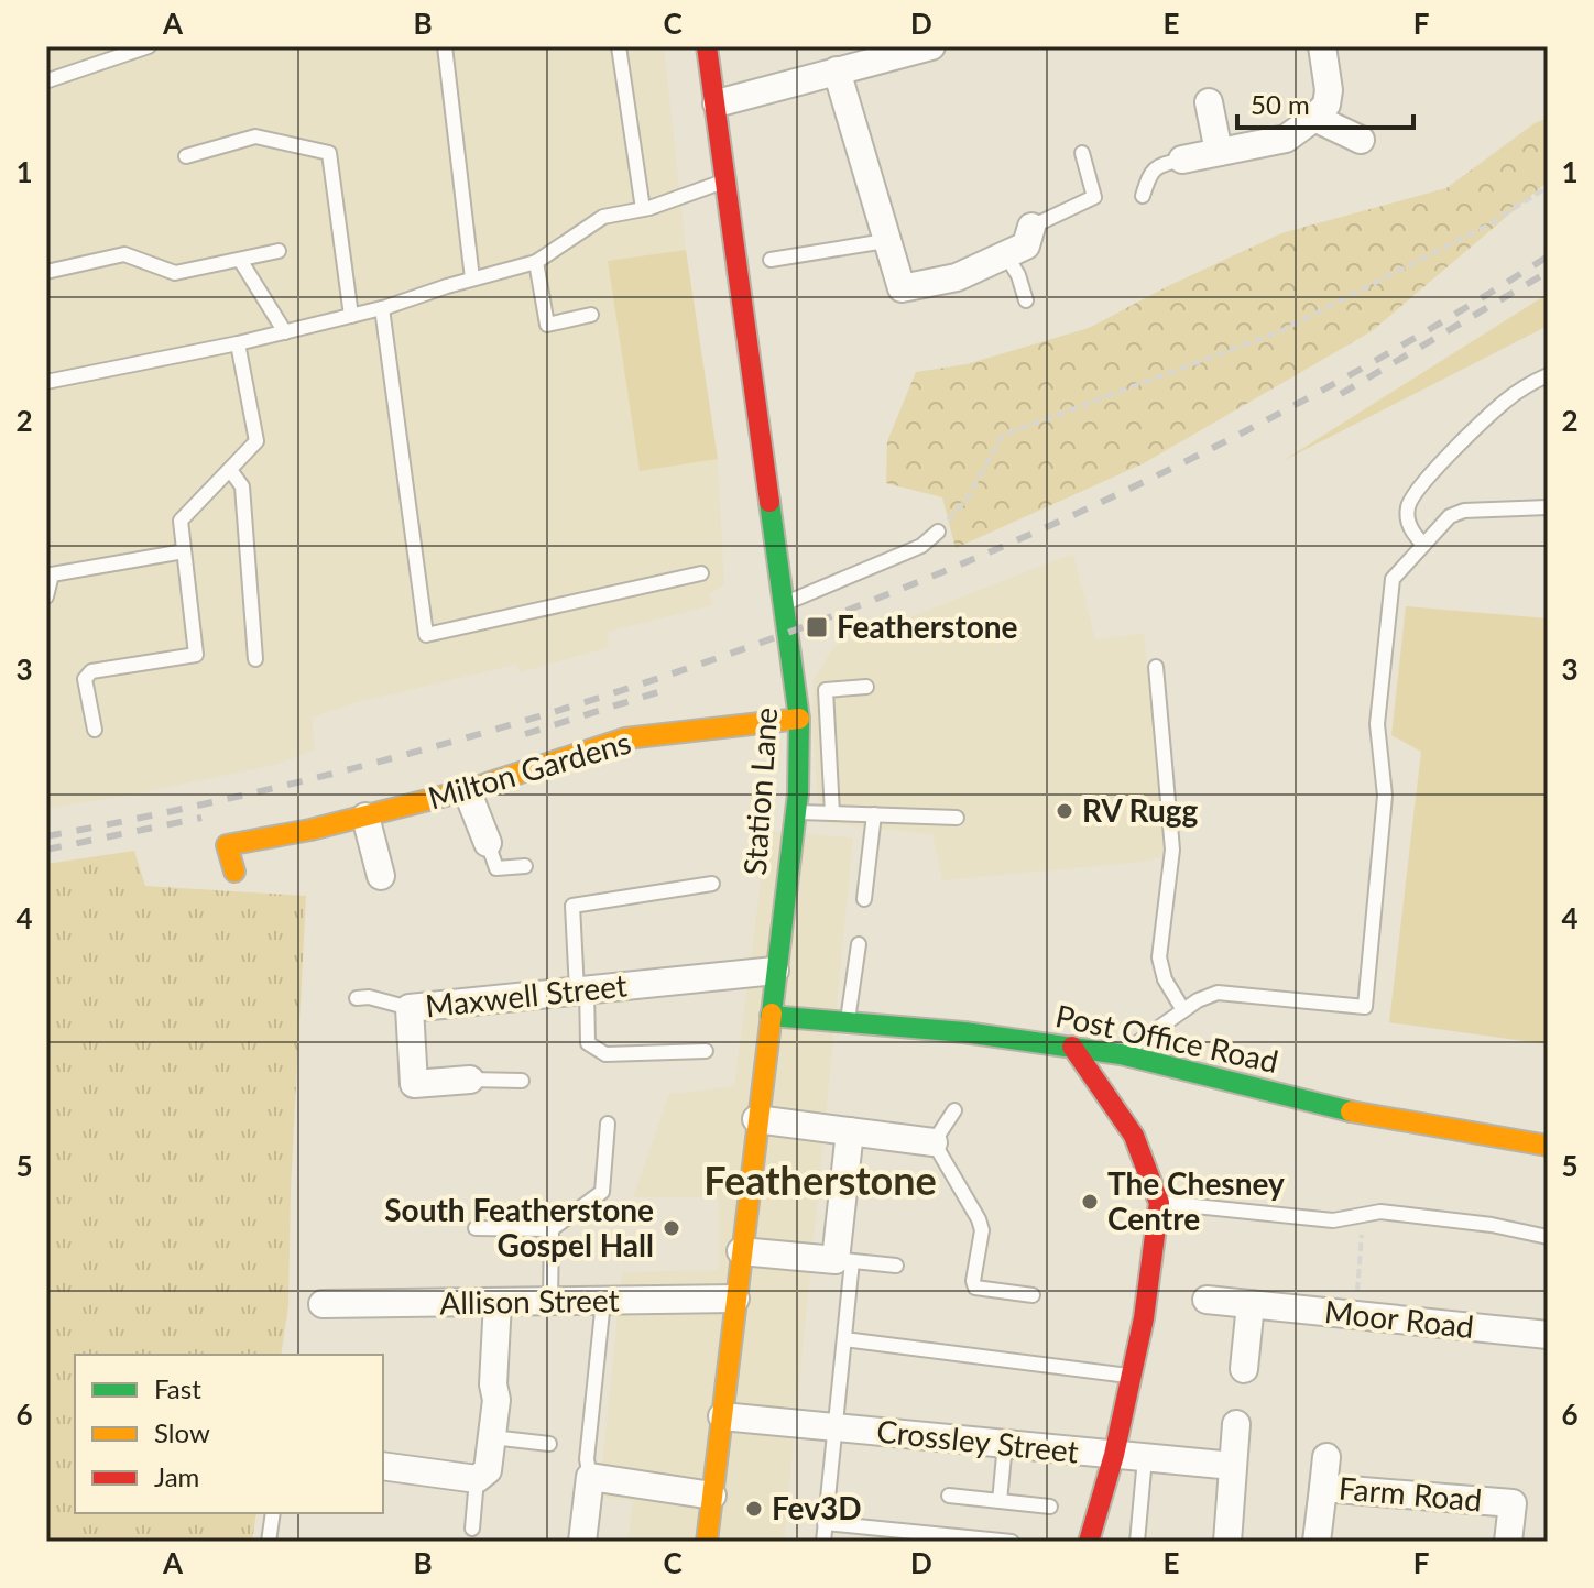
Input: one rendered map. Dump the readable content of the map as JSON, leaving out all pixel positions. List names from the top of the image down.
{
  "streets": {
    "street": [
      "Milton Gardens",
      "Station Lane",
      "Maxwell Street",
      "Post Office Road",
      "Allison Street",
      "Moor Road",
      "Crossley Street",
      "Farm Road"
    ]
  },
  "crossings": [
    ["Milton Gardens", "Station Lane"],
    ["Station Lane", "Maxwell Street"],
    ["Station Lane", "Post Office Road"],
    ["Station Lane", "Allison Street"],
    ["Station Lane", "Crossley Street"]
  ],
  "districts": ["Featherstone"],
  "places": {
    "transit": ["Featherstone"],
    "other": [
      "RV Rugg",
      "The Chesney Centre",
      "South Featherstone Gospel Hall",
      "Fev3D"
    ]
  },
  "legend": ["Fast", "Slow", "Jam"],
  "scale_bar": "50 m",
  "grid": {
    "columns": [
      "A",
      "B",
      "C",
      "D",
      "E",
      "F"
    ],
    "rows": [
      "1",
      "2",
      "3",
      "4",
      "5",
      "6"
    ]
  }
}
